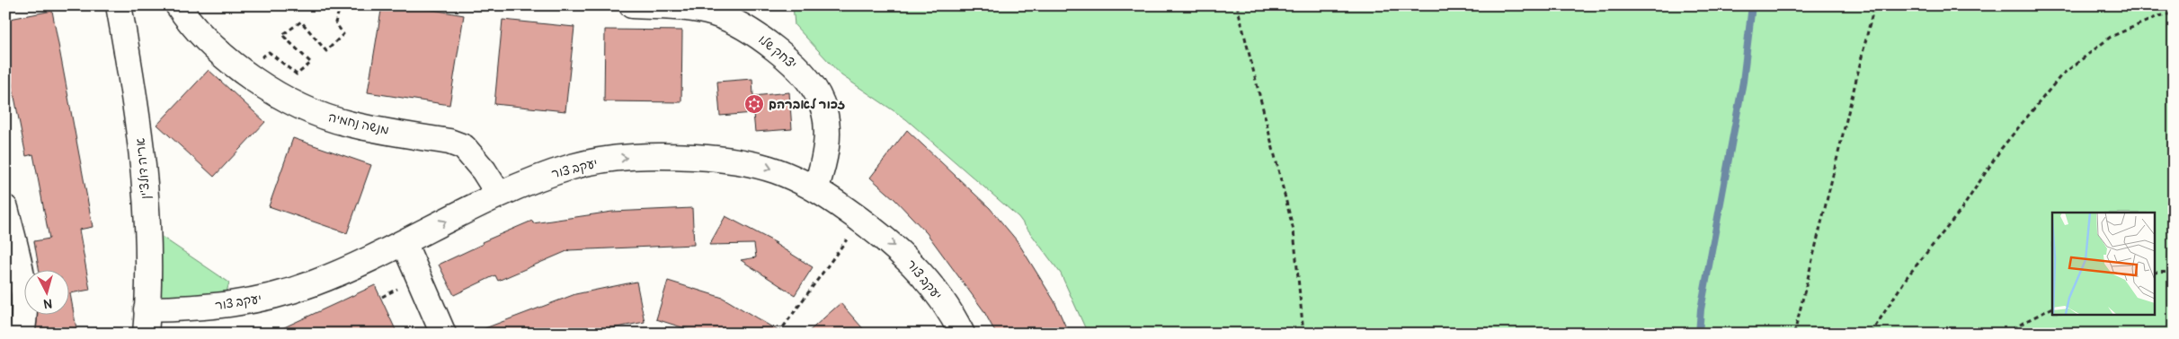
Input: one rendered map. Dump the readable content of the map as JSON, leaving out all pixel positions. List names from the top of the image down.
{
  "streets": {
    "street": [
      "יצחק שלו",
      "מנשה נחמיה",
      "אריה דולצ'ין",
      "יעקב צור"
    ]
  },
  "crossings": [
    ["יצחק שלו", "יעקב צור"],
    ["מנשה נחמיה", "יעקב צור"],
    ["אריה דולצ'ין", "יעקב צור"]
  ],
  "one_way": ["יעקב צור"],
  "places": {
    "synagogue": ["זכור לאברהם"]
  },
  "north": "bottom"
}
